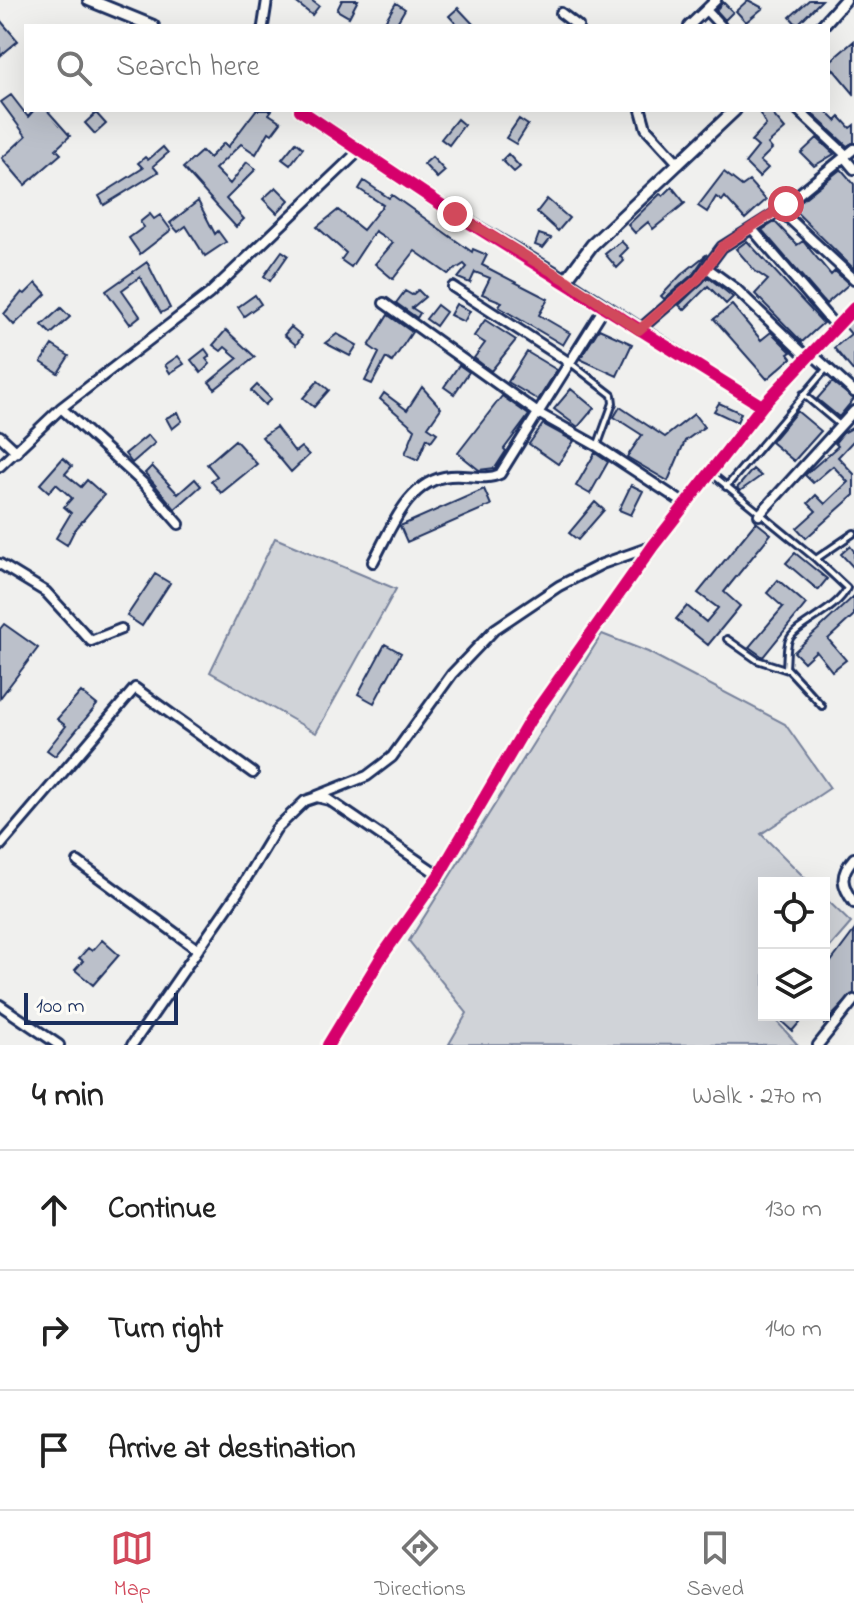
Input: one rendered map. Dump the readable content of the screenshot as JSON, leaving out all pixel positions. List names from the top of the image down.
{
  "scale_bar": "100 m",
  "page": {
    "search": "Search here",
    "scale": "100 m",
    "heading": ["4 min", "Walk · 270 m"],
    "list": [
      ["Continue", "130 m"],
      ["Turn right", "140 m"],
      "Arrive at destination"
    ],
    "nav": ["Map", "Directions", "Saved"]
  }
}
